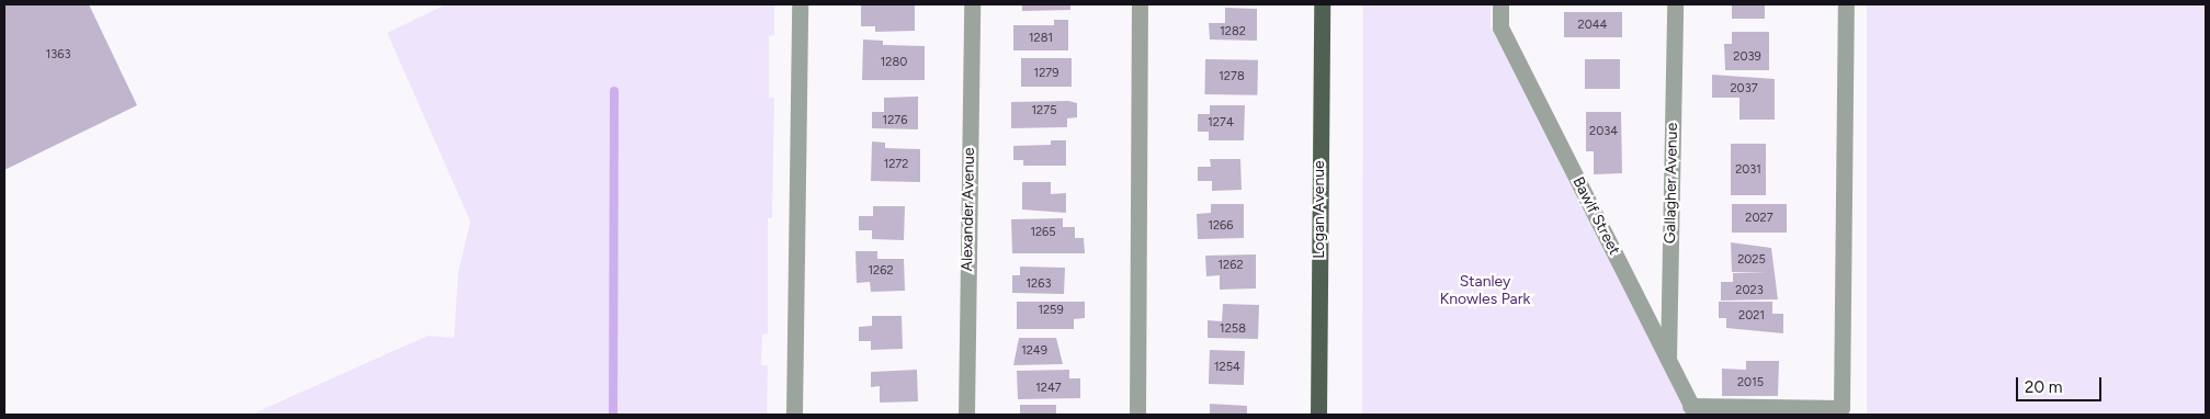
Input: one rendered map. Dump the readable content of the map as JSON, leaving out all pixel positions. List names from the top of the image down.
{
  "streets": {
    "main road": ["Logan Avenue"],
    "street": ["Gallagher Avenue", "Alexander Avenue", "Bawlf Street"]
  },
  "crossings": [
    ["Gallagher Avenue", "Bawlf Street"]
  ],
  "parks": ["Stanley Knowles Park"],
  "house_numbers": [
    "2044",
    "1282",
    "1281",
    "1363",
    "2039",
    "1280",
    "1279",
    "1278",
    "2037",
    "1275",
    "1276",
    "1274",
    "2034",
    "1272",
    "2031",
    "2027",
    "1266",
    "1265",
    "2025",
    "1262",
    "1262",
    "1263",
    "2023",
    "1259",
    "2021",
    "1258",
    "1249",
    "1254",
    "2015",
    "1247"
  ],
  "scale_bar": "20 m"
}
